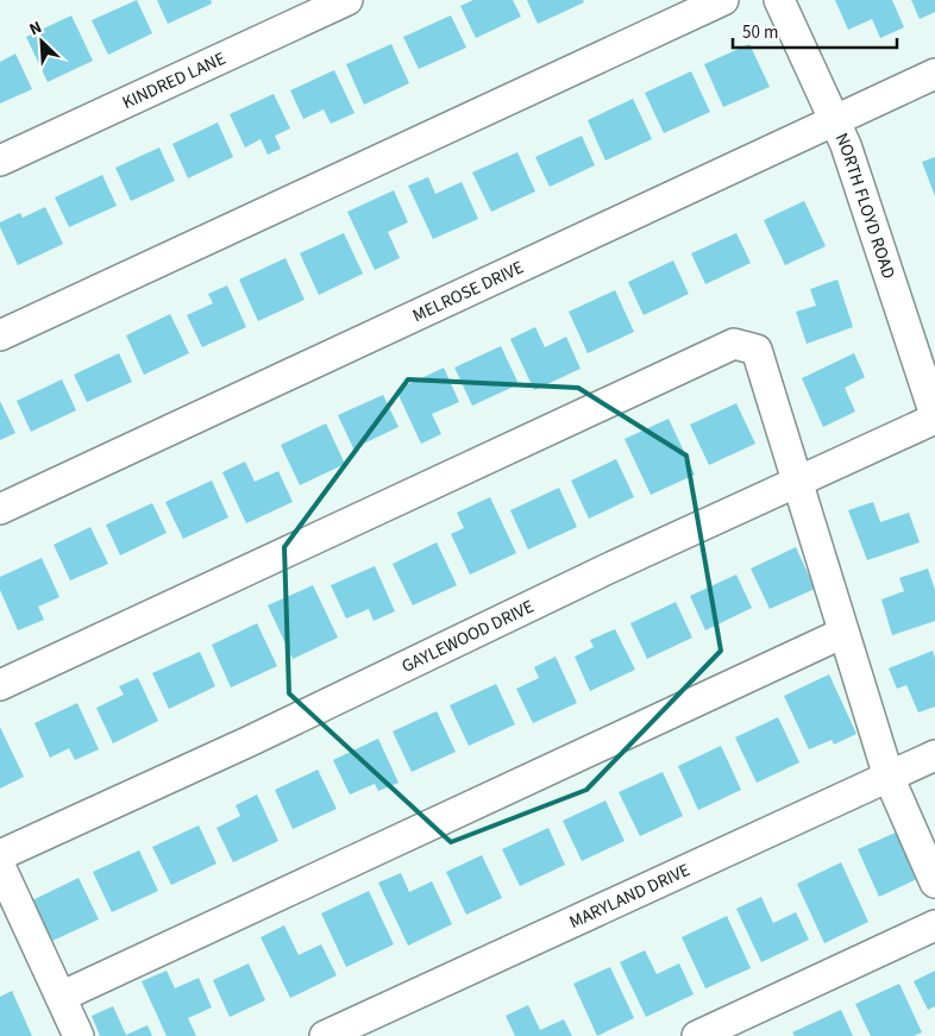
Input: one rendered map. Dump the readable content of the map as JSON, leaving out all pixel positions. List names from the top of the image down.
{
  "streets": {
    "street": [
      "KINDRED LANE",
      "NORTH FLOYD ROAD",
      "MELROSE DRIVE",
      "GAYLEWOOD DRIVE",
      "MARYLAND DRIVE"
    ]
  },
  "crossings": [
    ["NORTH FLOYD ROAD", "MELROSE DRIVE"],
    ["NORTH FLOYD ROAD", "GAYLEWOOD DRIVE"]
  ],
  "scale_bar": "50 m",
  "north": "top left"
}
